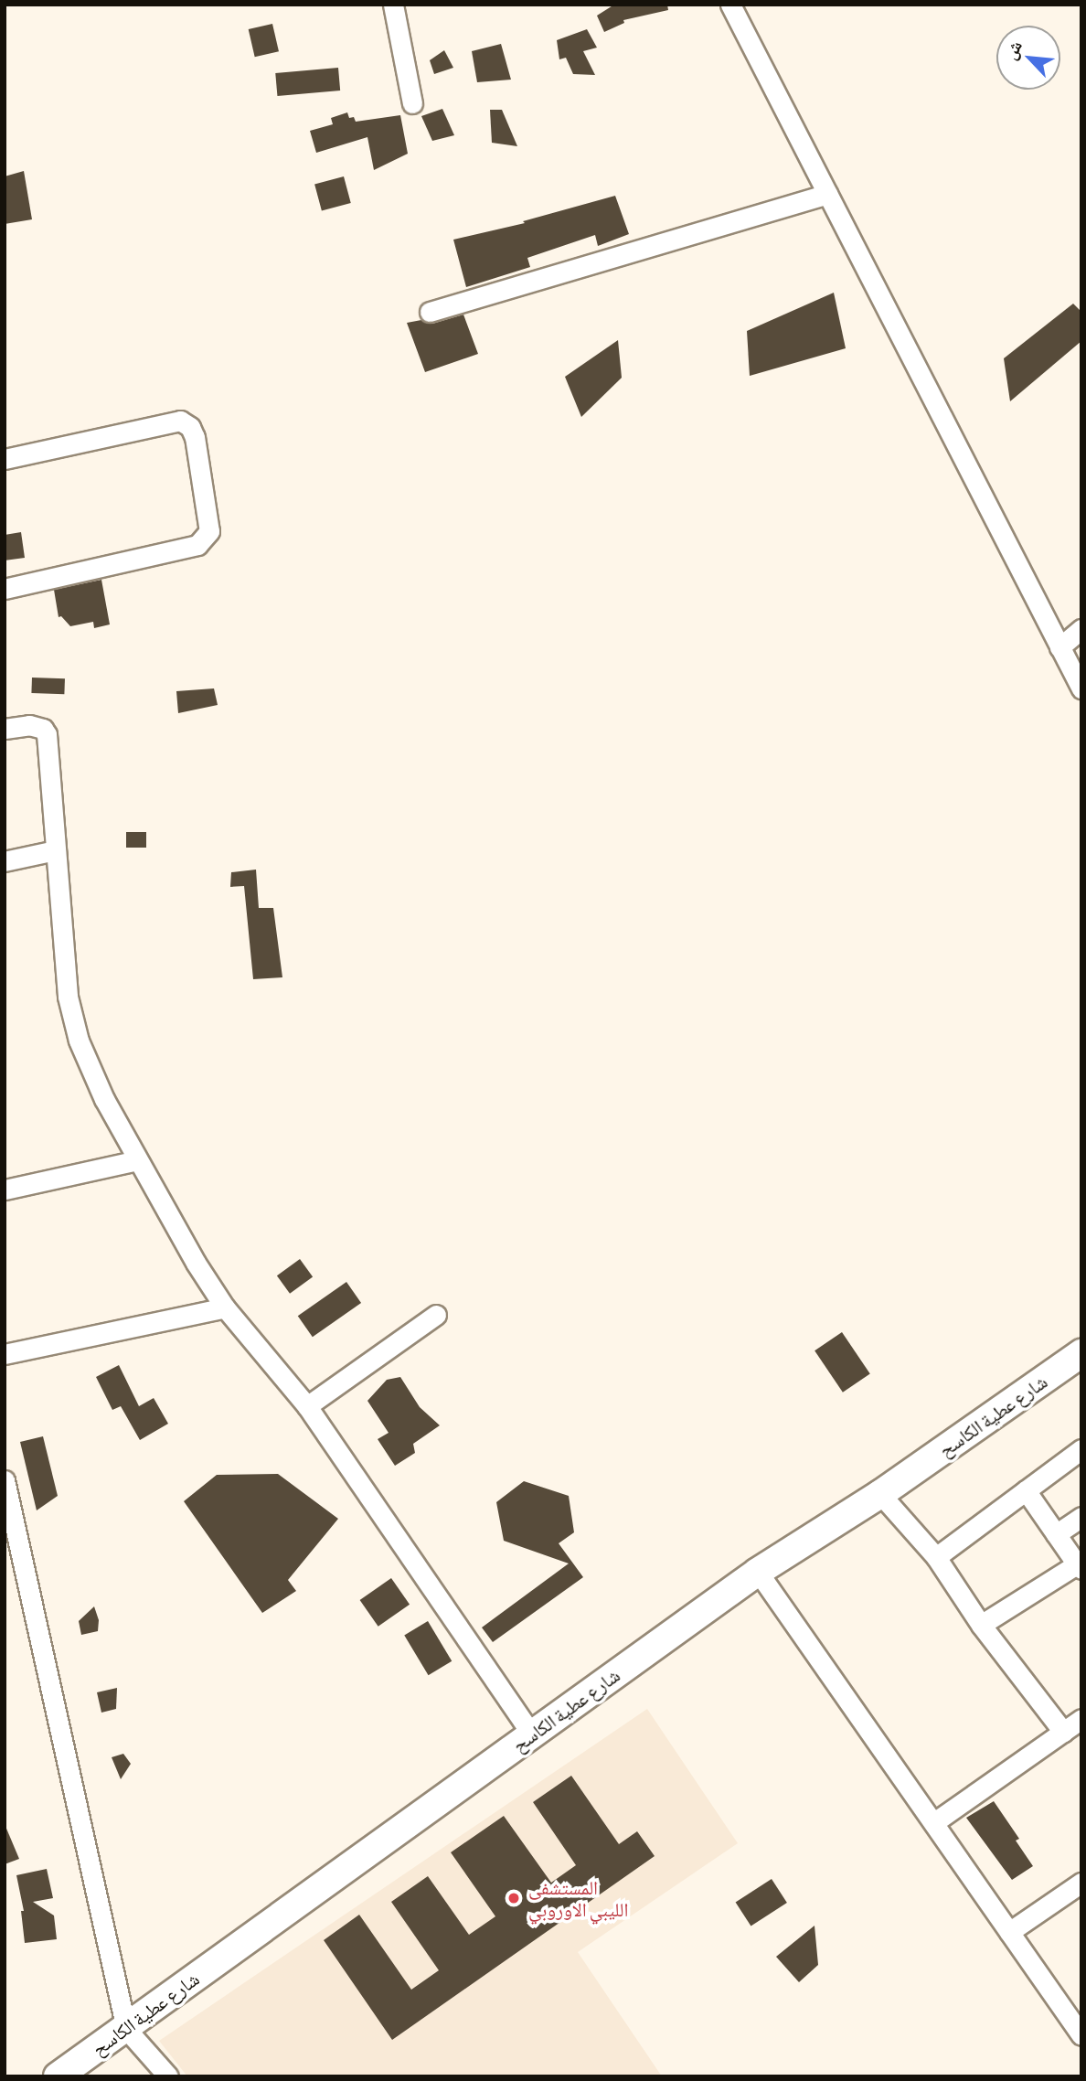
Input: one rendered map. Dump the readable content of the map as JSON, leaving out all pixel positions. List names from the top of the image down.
{
  "streets": {
    "street": ["شارع عطية الكاسح"]
  },
  "places": ["المستشفی الليبي الاوروبي"],
  "north": "top left"
}
